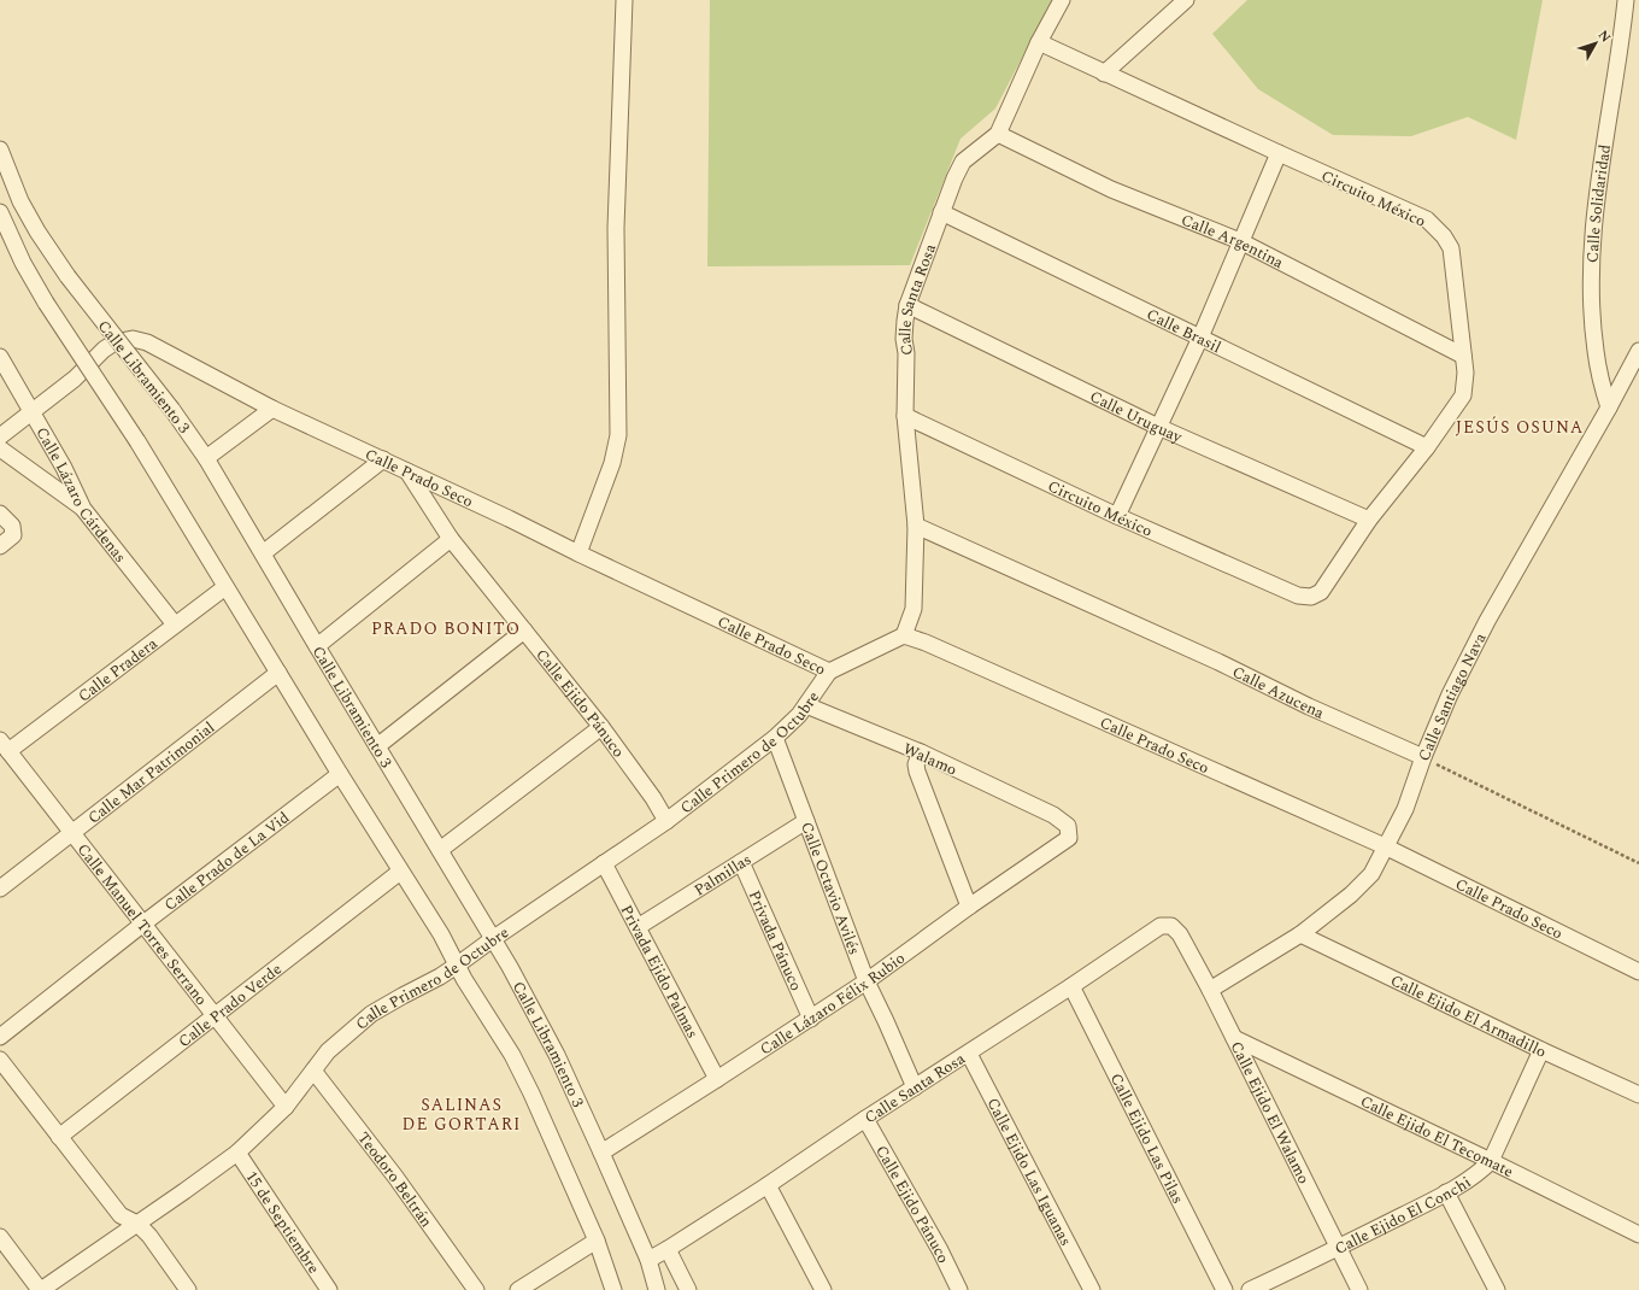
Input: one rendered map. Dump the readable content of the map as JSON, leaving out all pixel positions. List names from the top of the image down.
{
  "streets": {
    "street": [
      "Circuito México",
      "Calle Solidaridad",
      "Calle Argentina",
      "Calle Santa Rosa",
      "Calle Brasil",
      "Calle Libramiento 3",
      "Calle Uruguay",
      "Calle Prado Seco",
      "Calle Lázaro Cárdenas",
      "Calle Pradera",
      "Calle Azucena",
      "Calle Santiago Nava",
      "Calle Ejido Pánuco",
      "Calle Primero de Octubre",
      "Walamo",
      "Calle Mar Patrimonial",
      "Calle Prado de La Vid",
      "Palmillas",
      "Calle Octavio Avilés",
      "Calle Manuel Torres Serrano",
      "Privada Pánuco",
      "Privada Ejido Palmas",
      "Calle Lázaro Félix Rubio",
      "Calle Prado Verde",
      "Calle Ejido El Armadillo",
      "Calle Ejido El Walamo",
      "Calle Ejido El Tecomate",
      "Calle Ejido Las Pilas",
      "Calle Ejido Las Iguanas",
      "Teodoro Beltrán",
      "Calle Ejido El Conchi",
      "15 de Septiembre"
    ]
  },
  "crossings": [
    ["Circuito México", "Calle Argentina"],
    ["Circuito México", "Calle Santa Rosa"],
    ["Circuito México", "Calle Brasil"],
    ["Circuito México", "Calle Uruguay"],
    ["Calle Solidaridad", "Calle Santiago Nava"],
    ["Calle Argentina", "Calle Santa Rosa"],
    ["Calle Santa Rosa", "Calle Brasil"],
    ["Calle Santa Rosa", "Calle Libramiento 3"],
    ["Calle Santa Rosa", "Calle Uruguay"],
    ["Calle Santa Rosa", "Calle Prado Seco"],
    ["Calle Santa Rosa", "Calle Azucena"],
    ["Calle Santa Rosa", "Calle Ejido Pánuco"],
    ["Calle Santa Rosa", "Calle Octavio Avilés"],
    ["Calle Santa Rosa", "Calle Ejido El Walamo"],
    ["Calle Santa Rosa", "Calle Ejido Las Pilas"],
    ["Calle Santa Rosa", "Calle Ejido Las Iguanas"],
    ["Calle Libramiento 3", "Calle Primero de Octubre"],
    ["Calle Libramiento 3", "Calle Lázaro Félix Rubio"],
    ["Calle Prado Seco", "Calle Lázaro Cárdenas"],
    ["Calle Prado Seco", "Calle Santiago Nava"],
    ["Calle Prado Seco", "Calle Ejido Pánuco"],
    ["Calle Prado Seco", "Calle Primero de Octubre"],
    ["Calle Lázaro Cárdenas", "Calle Pradera"],
    ["Calle Pradera", "Calle Manuel Torres Serrano"],
    ["Calle Azucena", "Calle Santiago Nava"],
    ["Calle Santiago Nava", "Calle Ejido El Armadillo"],
    ["Calle Santiago Nava", "Calle Ejido El Walamo"],
    ["Calle Ejido Pánuco", "Calle Primero de Octubre"],
    ["Calle Primero de Octubre", "Walamo"],
    ["Calle Primero de Octubre", "Calle Octavio Avilés"],
    ["Calle Primero de Octubre", "Calle Manuel Torres Serrano"],
    ["Calle Primero de Octubre", "Privada Ejido Palmas"],
    ["Calle Primero de Octubre", "Teodoro Beltrán"],
    ["Calle Primero de Octubre", "15 de Septiembre"],
    ["Walamo", "Calle Lázaro Félix Rubio"],
    ["Calle Mar Patrimonial", "Calle Manuel Torres Serrano"],
    ["Calle Prado de La Vid", "Calle Manuel Torres Serrano"],
    ["Palmillas", "Calle Octavio Avilés"],
    ["Palmillas", "Privada Pánuco"],
    ["Palmillas", "Privada Ejido Palmas"],
    ["Calle Octavio Avilés", "Calle Lázaro Félix Rubio"],
    ["Calle Manuel Torres Serrano", "Calle Prado Verde"],
    ["Privada Pánuco", "Calle Lázaro Félix Rubio"],
    ["Privada Ejido Palmas", "Calle Lázaro Félix Rubio"],
    ["Calle Ejido El Armadillo", "Calle Ejido El Conchi"],
    ["Calle Ejido El Walamo", "Calle Ejido El Tecomate"],
    ["Calle Ejido El Walamo", "Calle Ejido El Conchi"],
    ["Calle Ejido El Tecomate", "Calle Ejido El Conchi"]
  ],
  "districts": ["JESÚS OSUNA", "PRADO BONITO", "SALINAS DE GORTARI"],
  "north": "top right"
}
